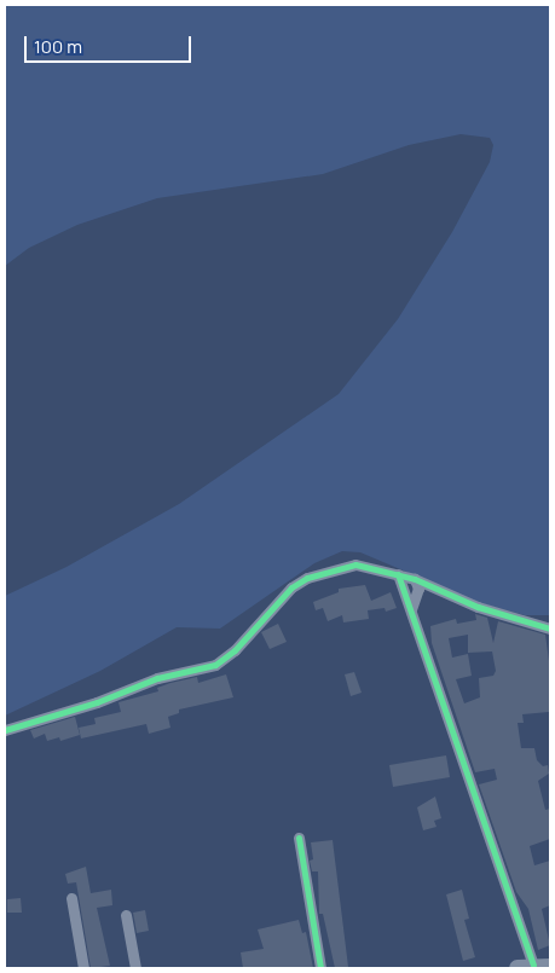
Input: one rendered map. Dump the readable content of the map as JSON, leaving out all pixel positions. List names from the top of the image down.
{
  "scale_bar": "100 m"
}
